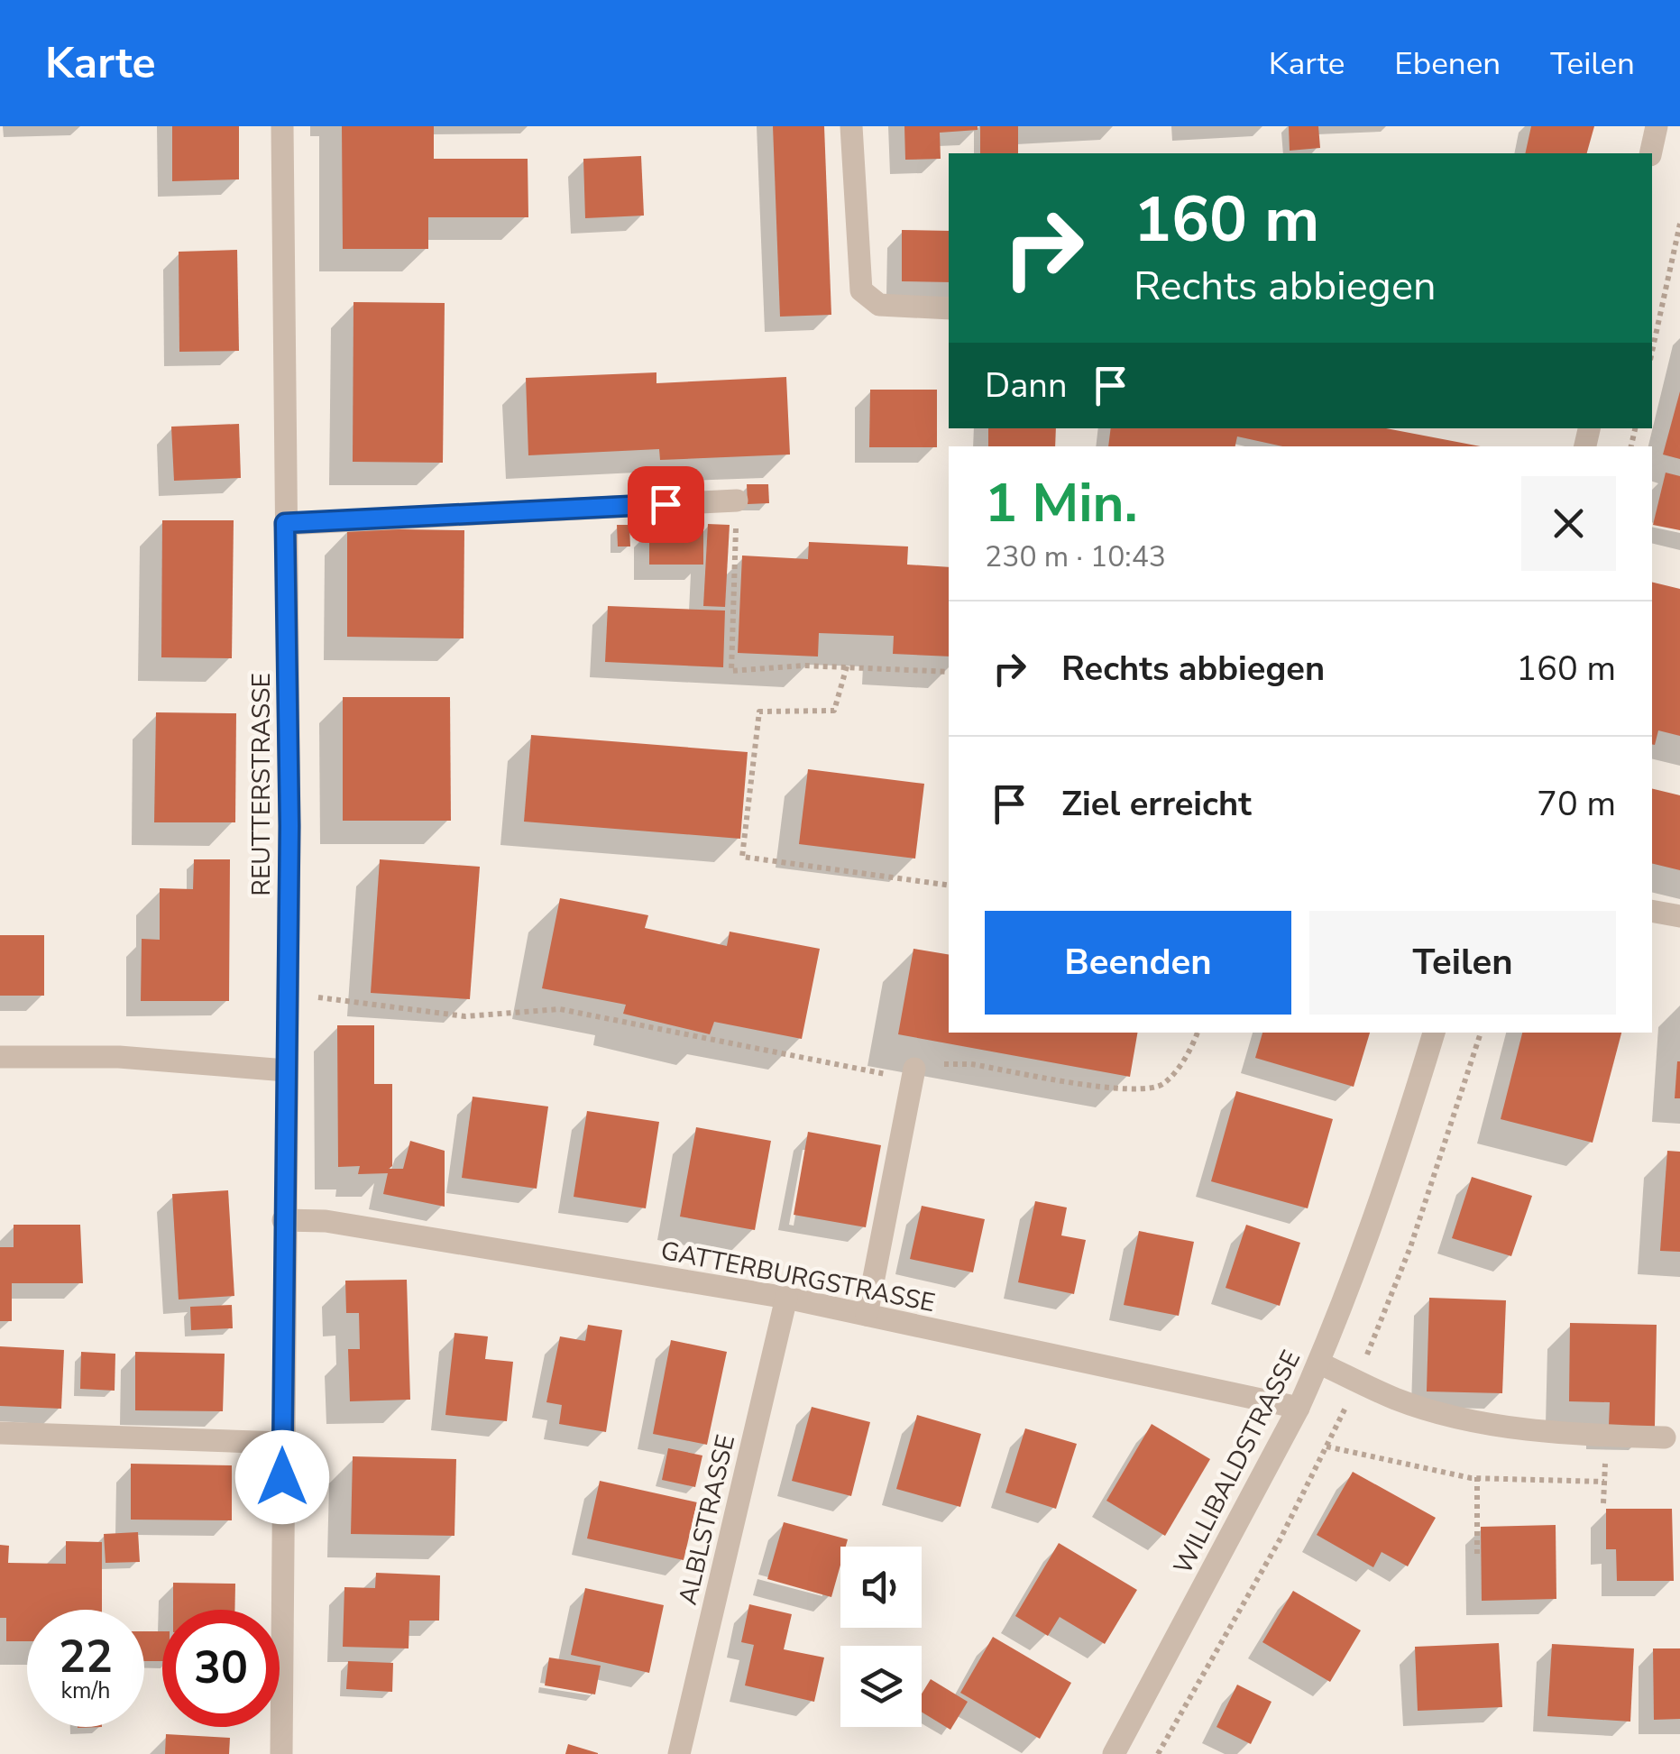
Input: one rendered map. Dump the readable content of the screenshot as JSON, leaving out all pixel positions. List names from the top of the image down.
{
  "streets": {
    "street": [
      "REUTTERSTRASSE",
      "GATTERBURGSTRASSE",
      "WILLIBALDSTRASSE",
      "ALBLSTRASSE"
    ]
  },
  "crossings": [
    ["REUTTERSTRASSE", "GATTERBURGSTRASSE"],
    ["GATTERBURGSTRASSE", "WILLIBALDSTRASSE"],
    ["GATTERBURGSTRASSE", "ALBLSTRASSE"]
  ],
  "page": {
    "header": "Karte",
    "nav": ["Karte", "Ebenen", "Teilen"],
    "turn": ["160 m", "Rechts abbiegen"],
    "then": "Dann",
    "heading": ["1 Min.", "230 m · 10:43"],
    "list": [
      {
        "name": "Rechts abbiegen",
        "value": "160 m"
      },
      {
        "name": "Ziel erreicht",
        "value": "70 m"
      }
    ],
    "buttons": ["Beenden", "Teilen"],
    "speed": "22 km/h",
    "limit": "30"
  }
}
